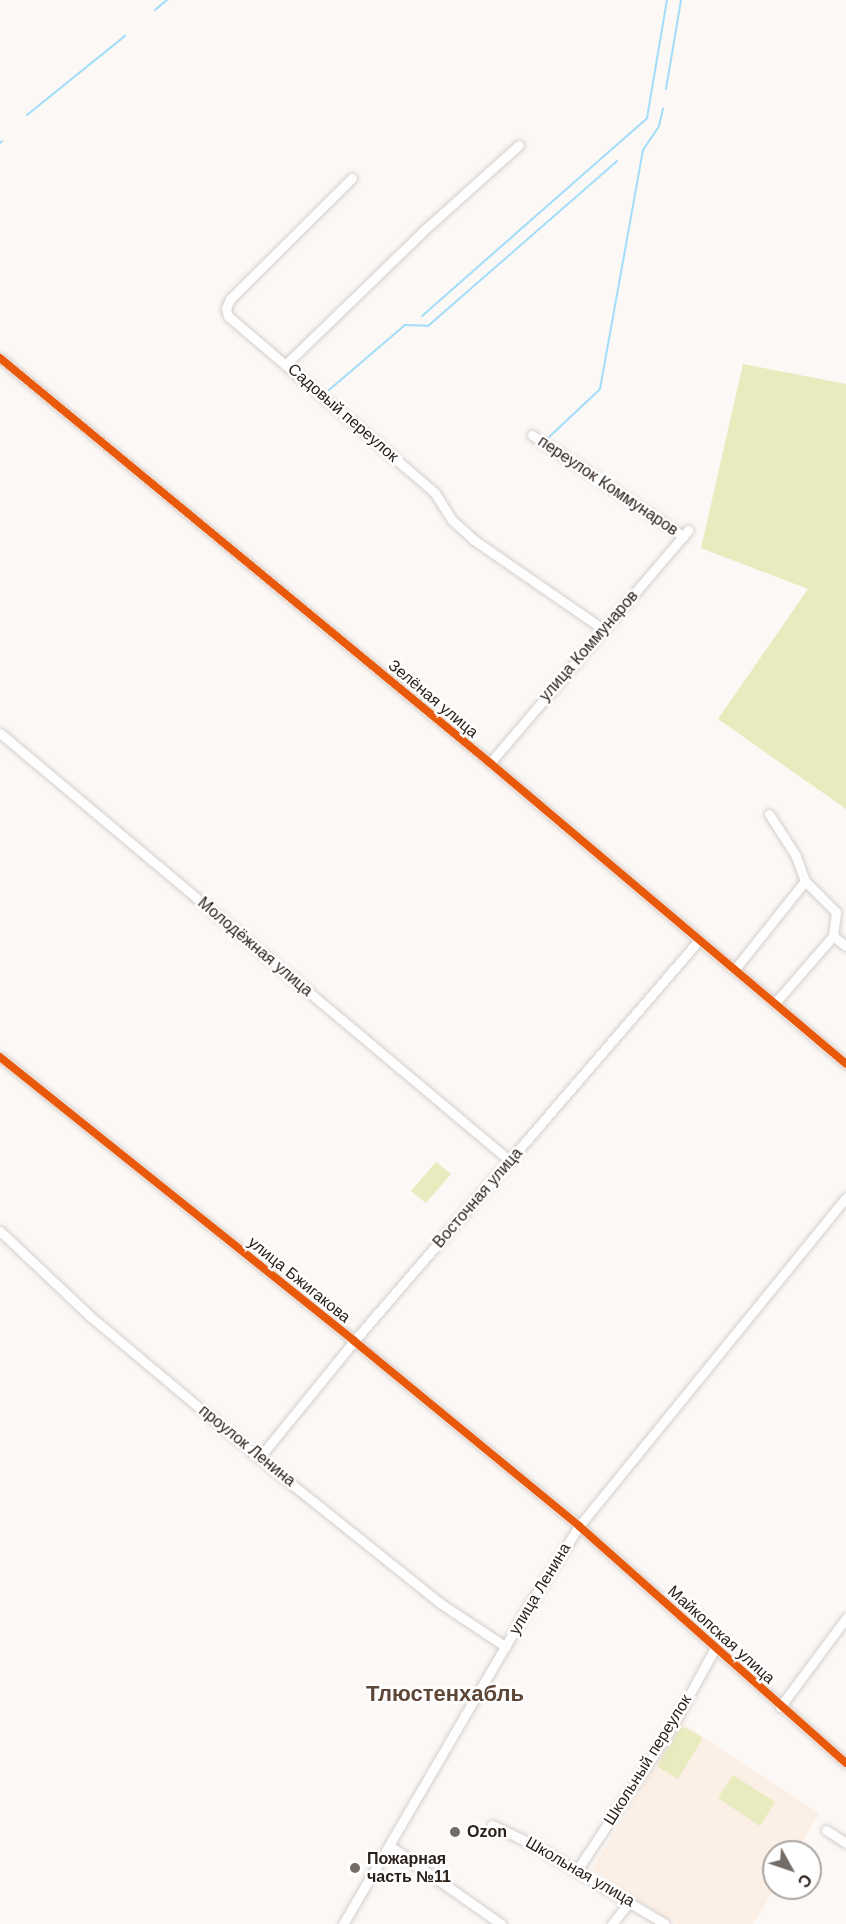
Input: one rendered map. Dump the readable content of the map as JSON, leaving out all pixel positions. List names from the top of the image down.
{
  "streets": {
    "street": [
      "Садовый переулок",
      "переулок Коммунаров",
      "улица Коммунаров",
      "Зелёная улица",
      "Молодёжная улица",
      "Восточная улица",
      "улица Бжигакова",
      "проулок Ленина",
      "улица Ленина",
      "Майкопская улица",
      "Школьный переулок",
      "Школьная улица"
    ]
  },
  "crossings": [
    ["Садовый переулок", "улица Коммунаров"],
    ["переулок Коммунаров", "улица Коммунаров"],
    ["улица Коммунаров", "Зелёная улица"],
    ["Зелёная улица", "Восточная улица"],
    ["Молодёжная улица", "Восточная улица"],
    ["Восточная улица", "улица Бжигакова"],
    ["Восточная улица", "проулок Ленина"],
    ["улица Бжигакова", "улица Ленина"],
    ["улица Бжигакова", "Майкопская улица"],
    ["проулок Ленина", "улица Ленина"],
    ["улица Ленина", "Майкопская улица"],
    ["Майкопская улица", "Школьный переулок"],
    ["Школьный переулок", "Школьная улица"]
  ],
  "districts": ["Тлюстенхабль"],
  "places": ["Ozon", "Пожарная часть №11"],
  "north": "bottom right"
}
